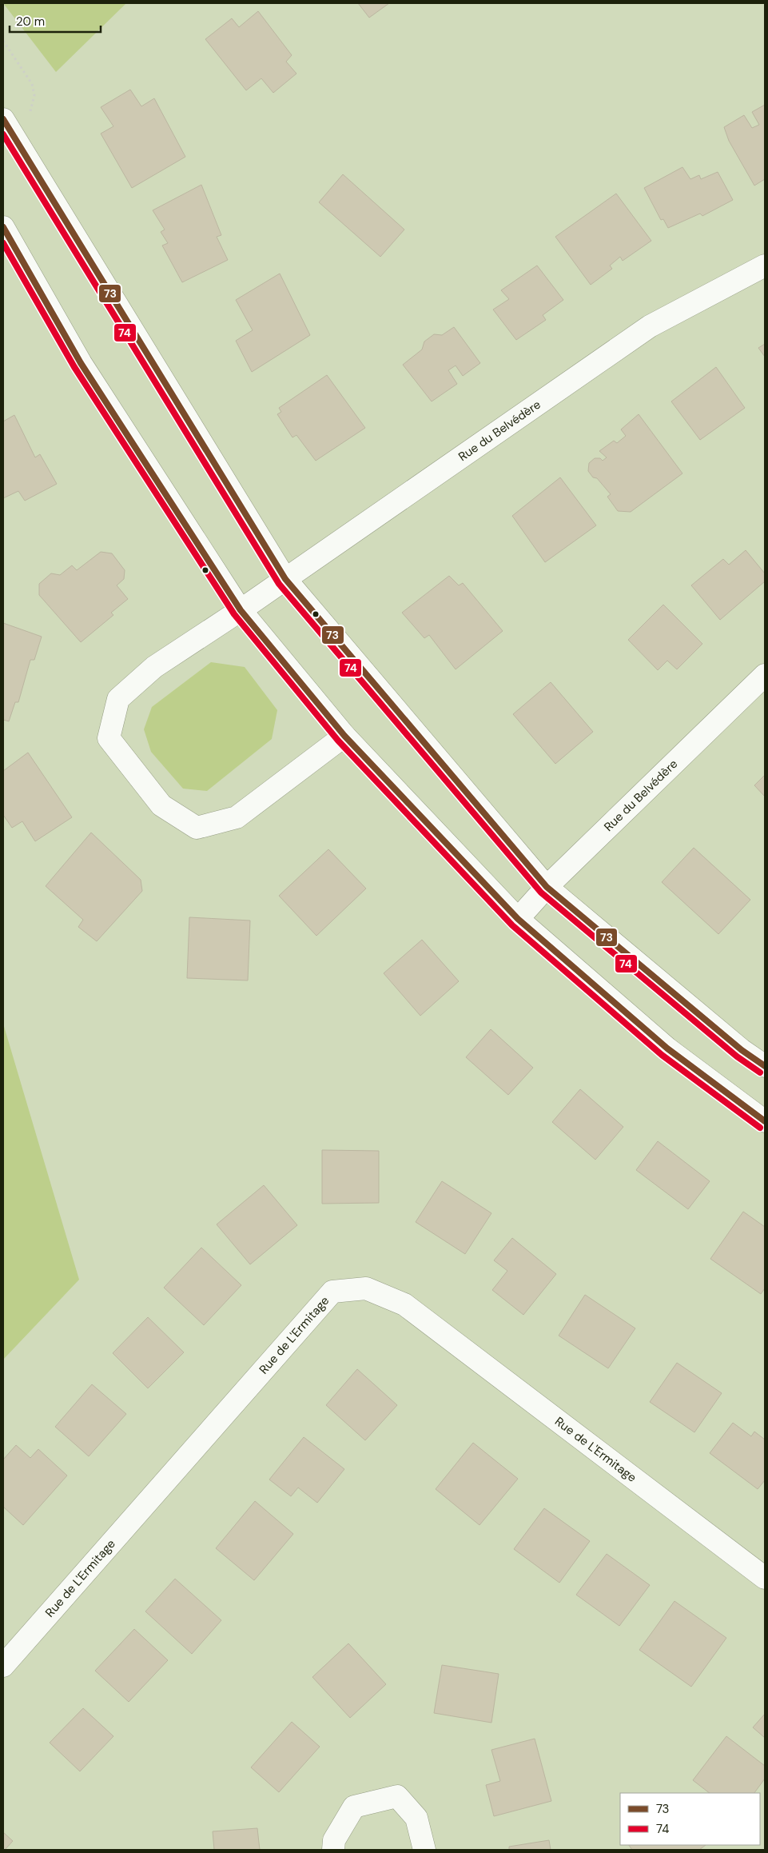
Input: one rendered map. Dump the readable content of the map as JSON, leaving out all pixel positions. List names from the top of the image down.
{
  "streets": {
    "street": ["Rue du Belvédère", "Rue de L'Ermitage"]
  },
  "lines": ["transit line 73", "transit line 74"],
  "legend": ["73", "74"],
  "scale_bar": "20 m"
}
